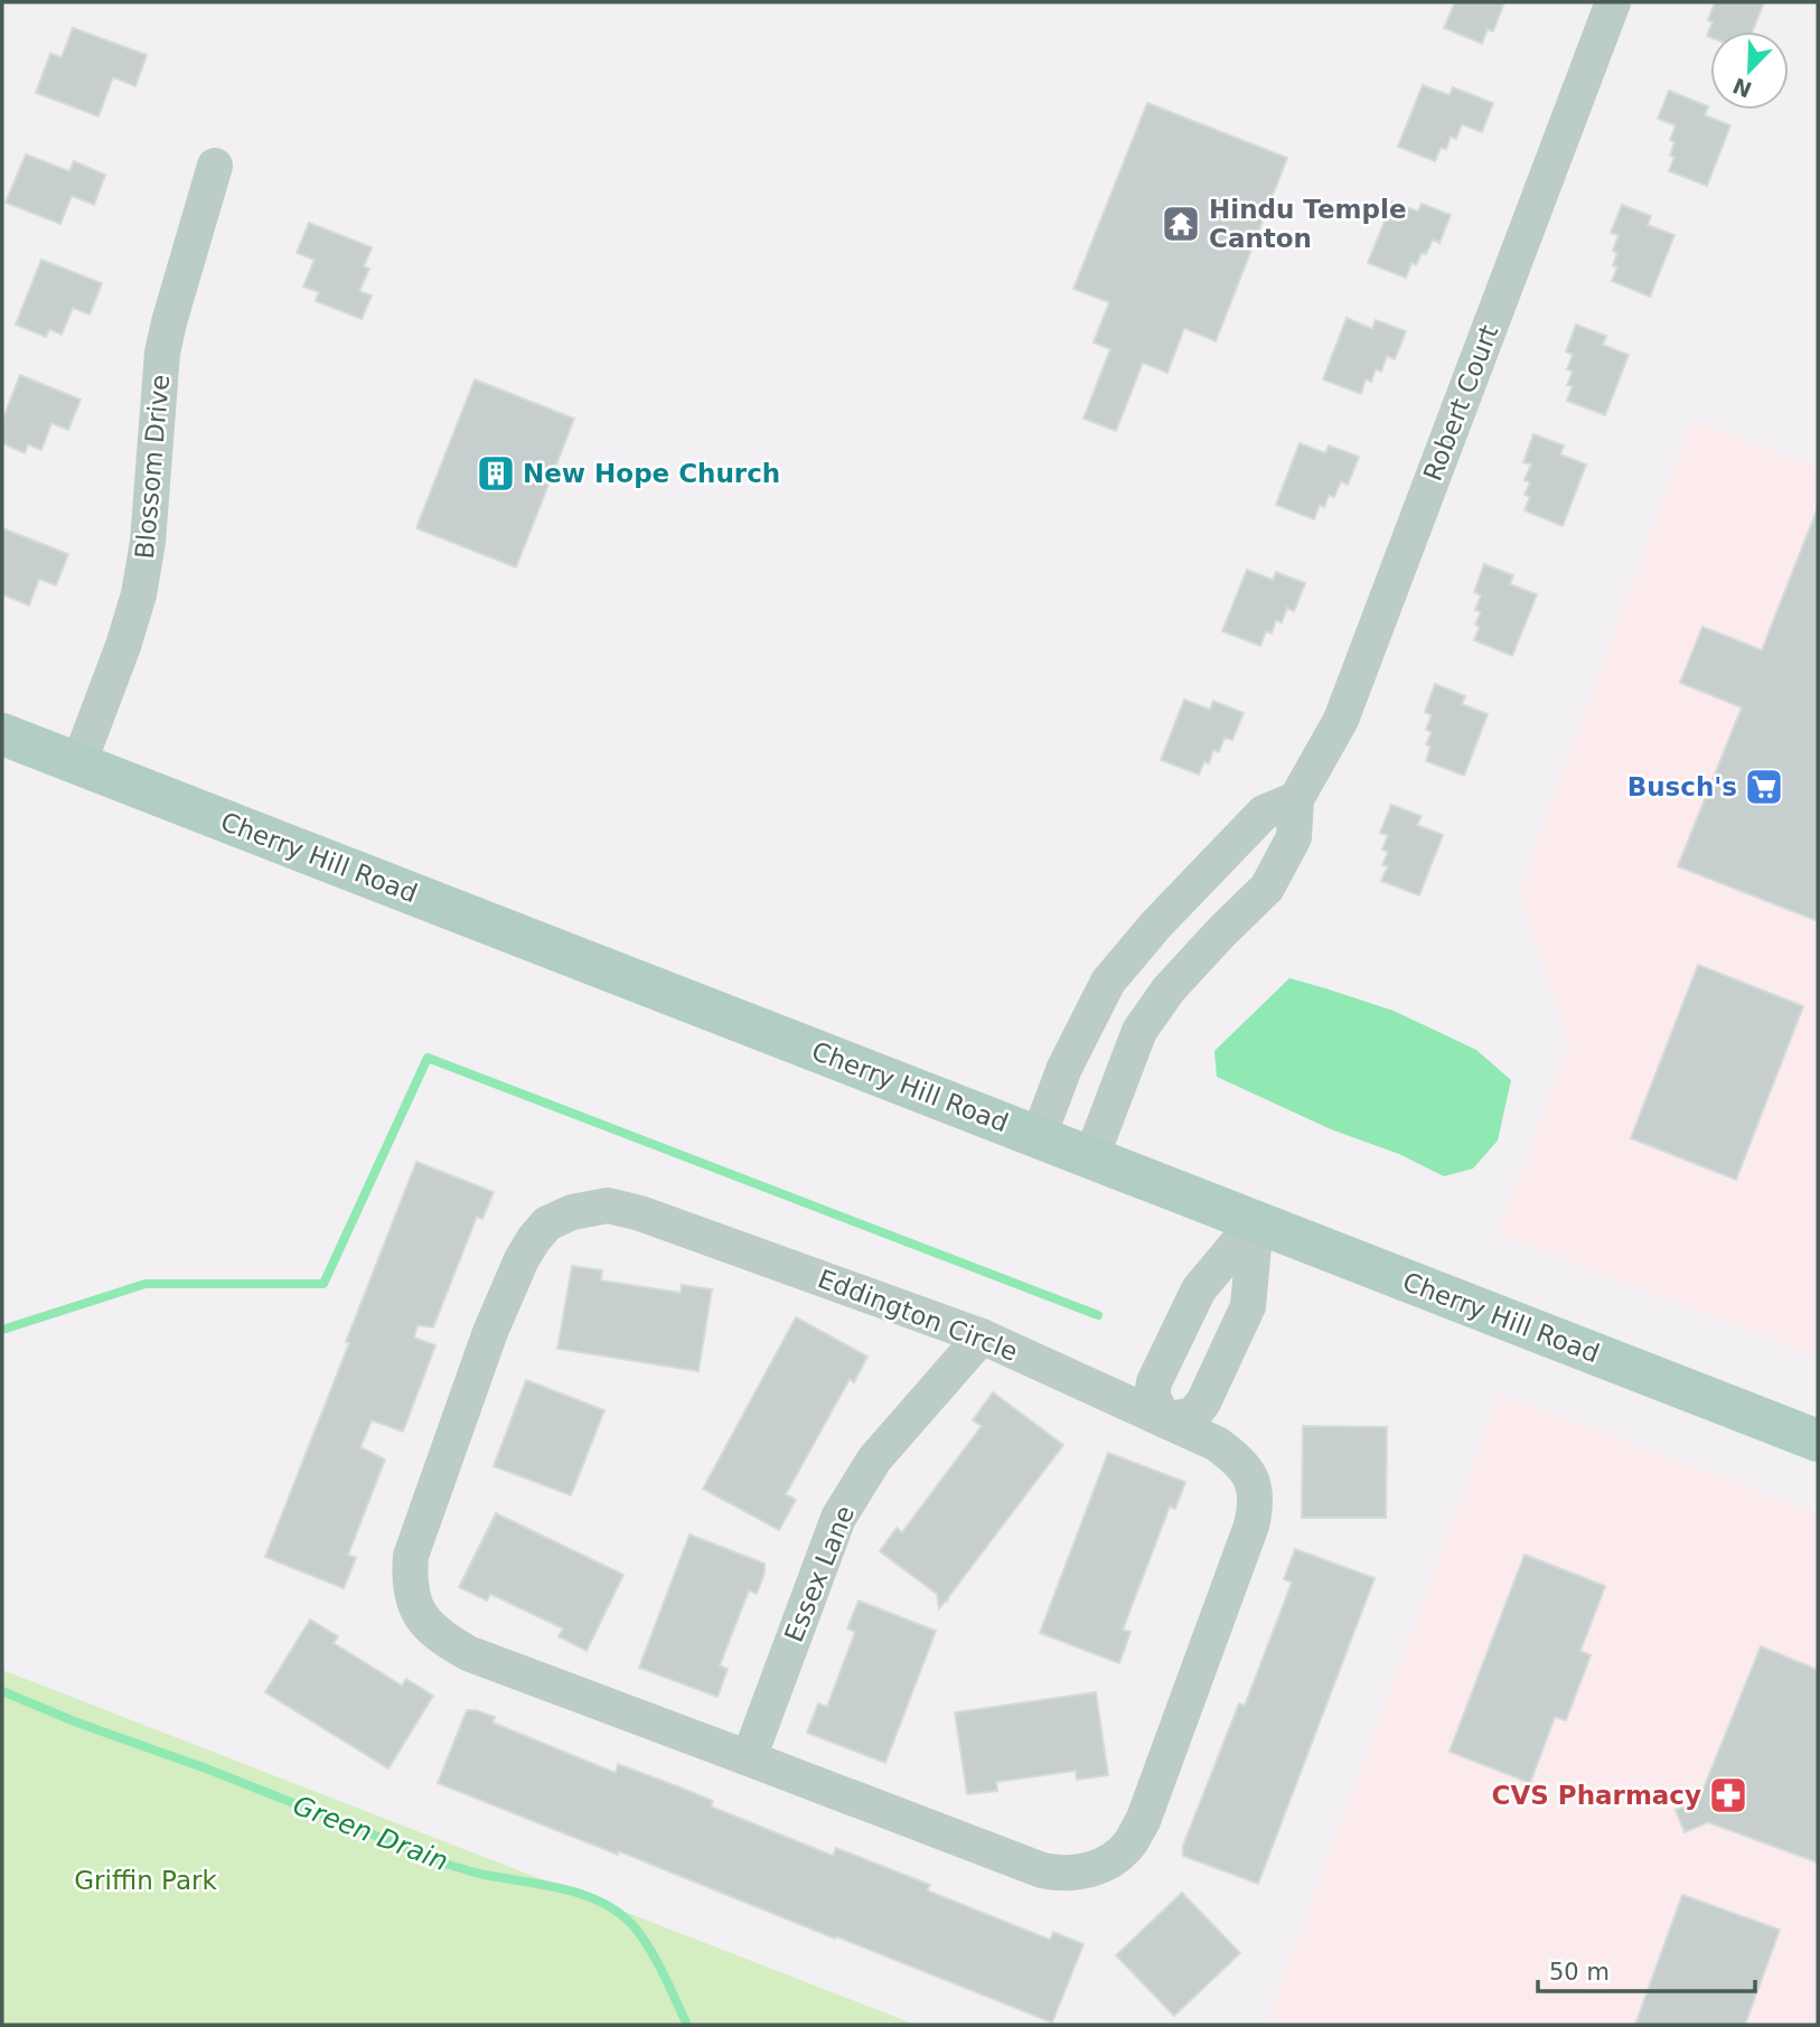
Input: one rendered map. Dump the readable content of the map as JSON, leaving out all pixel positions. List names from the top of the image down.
{
  "streets": {
    "main road": ["Cherry Hill Road"],
    "street": [
      "Robert Court",
      "Blossom Drive",
      "Eddington Circle",
      "Essex Lane"
    ]
  },
  "crossings": [
    ["Robert Court", "Cherry Hill Road"],
    ["Blossom Drive", "Cherry Hill Road"],
    ["Eddington Circle", "Essex Lane"]
  ],
  "water": ["Green Drain"],
  "parks": ["Griffin Park"],
  "places": {
    "temple": ["Hindu Temple Canton"],
    "building": ["New Hope Church"],
    "supermarket": ["Busch's"],
    "pharmacy": ["CVS Pharmacy"]
  },
  "scale_bar": "50 m",
  "north": "bottom left"
}
